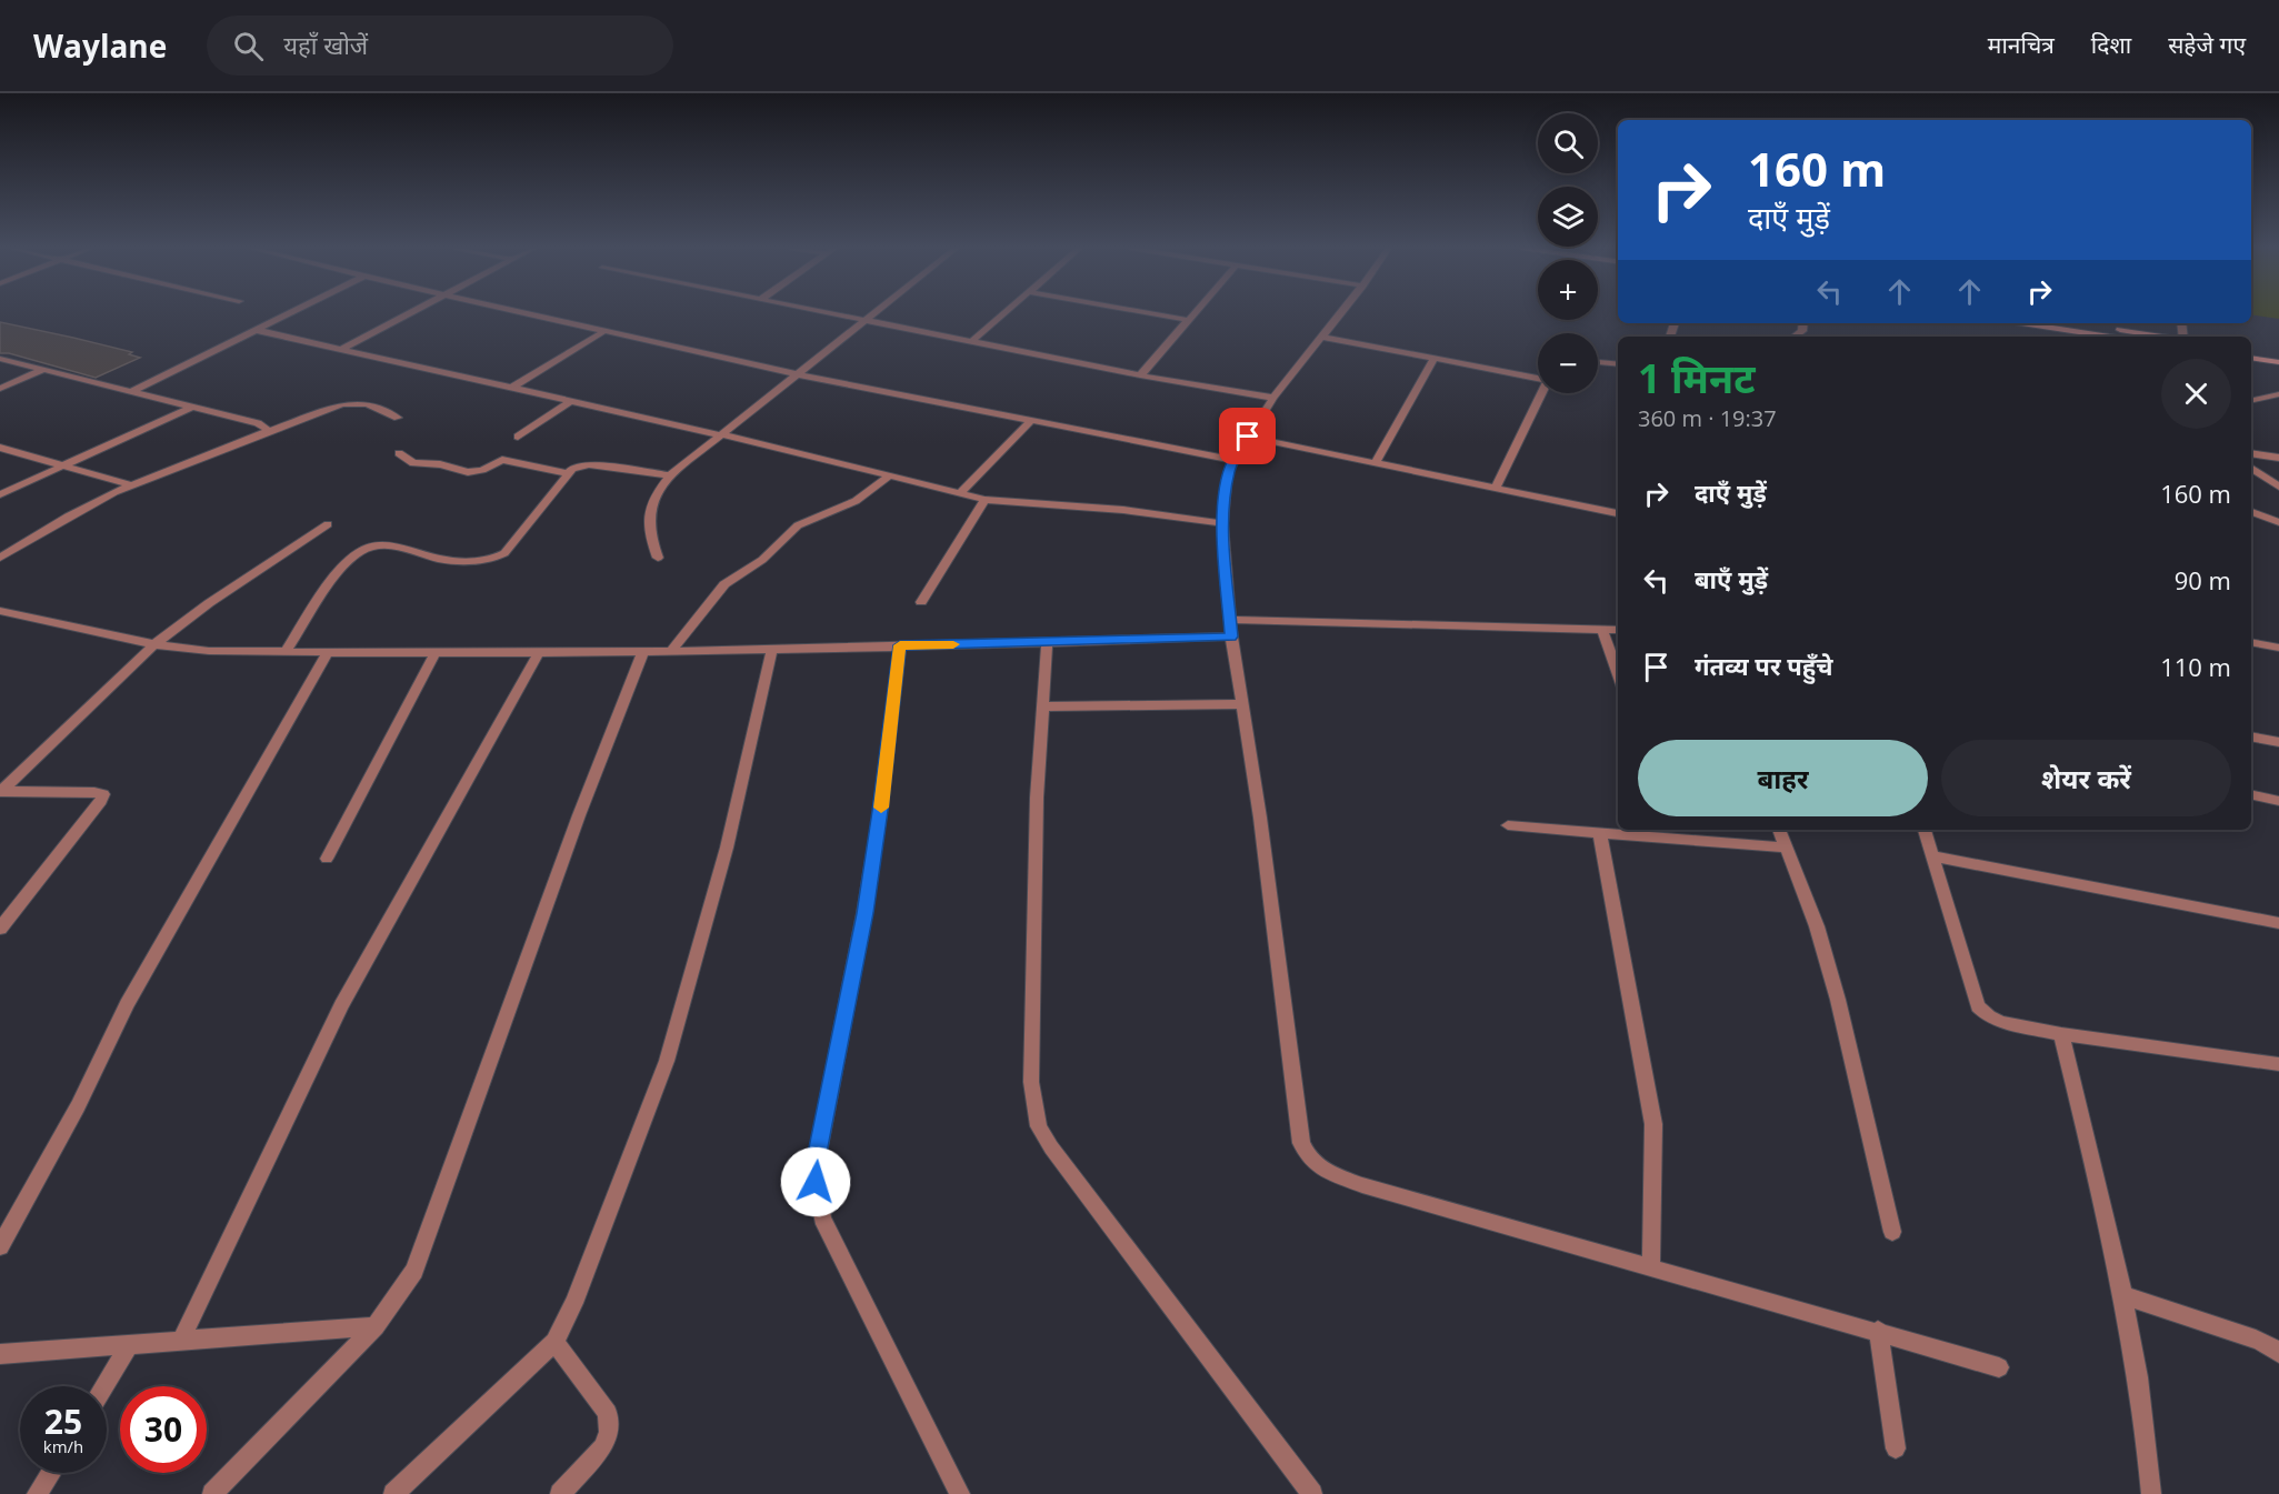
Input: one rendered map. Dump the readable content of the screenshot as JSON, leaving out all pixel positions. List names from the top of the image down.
{
  "page": {
    "header": "Waylane",
    "search": "यहाँ खोजें",
    "nav": ["मानचित्र", "दिशा", "सहेजे गए"],
    "map_buttons": ["+", "−"],
    "turn": ["160 m", "दाएँ मुड़ें"],
    "heading": ["1 मिनट", "360 m · 19:37"],
    "list": [
      {
        "name": "दाएँ मुड़ें",
        "value": "160 m"
      },
      {
        "name": "बाएँ मुड़ें",
        "value": "90 m"
      },
      {
        "name": "गंतव्य पर पहुँचे",
        "value": "110 m"
      }
    ],
    "buttons": ["बाहर", "शेयर करें"],
    "speed": "25 km/h",
    "limit": "30"
  }
}
